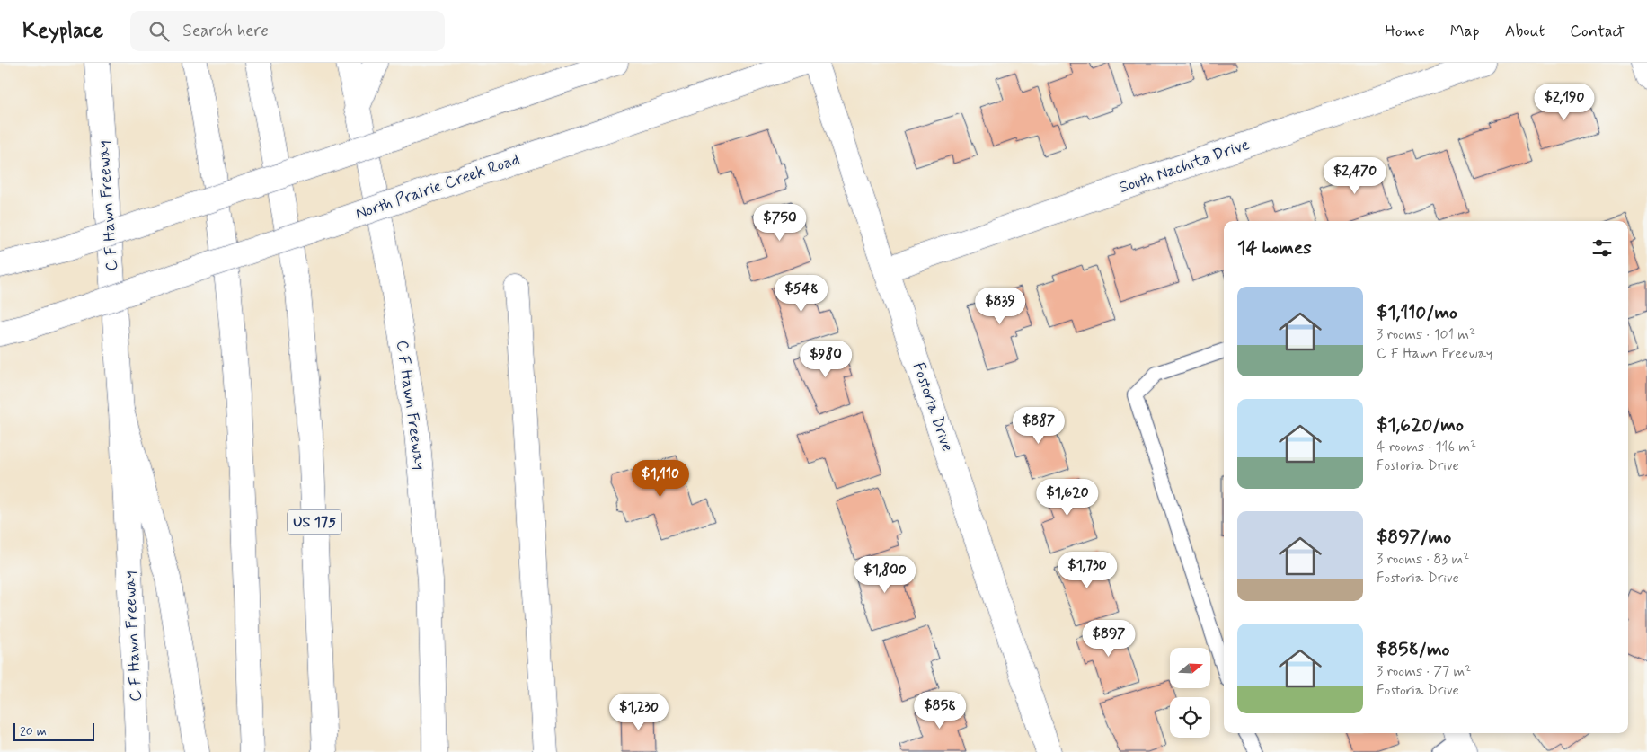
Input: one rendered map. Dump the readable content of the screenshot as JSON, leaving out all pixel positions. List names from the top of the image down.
{
  "streets": {
    "main road": [
      "South Nachita Drive",
      "North Prairie Creek Road",
      "C F Hawn Freeway",
      "Fostoria Drive",
      "US 175"
    ]
  },
  "crossings": [
    ["South Nachita Drive", "Fostoria Drive"]
  ],
  "scale_bar": "20 m",
  "north": "right",
  "page": {
    "header": "Keyplace",
    "search": "Search here",
    "nav": [
      "Home",
      "Map",
      "About",
      "Contact"
    ],
    "price": [
      "$2,190",
      "$2,470",
      "$750",
      "$548",
      "$839",
      "$980",
      "$887",
      "$1,110",
      "$1,620",
      "$1,730",
      "$1,800",
      "$897",
      "$858",
      "$1,230"
    ],
    "heading": "14 homes",
    "list": [
      {
        "name": "$1,110/mo",
        "note": "3 rooms · 101 m² · C F Hawn Freeway"
      },
      {
        "name": "$1,620/mo",
        "note": "4 rooms · 116 m² · Fostoria Drive"
      },
      {
        "name": "$897/mo",
        "note": "3 rooms · 83 m² · Fostoria Drive"
      },
      {
        "name": "$858/mo",
        "note": "3 rooms · 77 m² · Fostoria Drive"
      }
    ],
    "scale": "20 m"
  }
}
